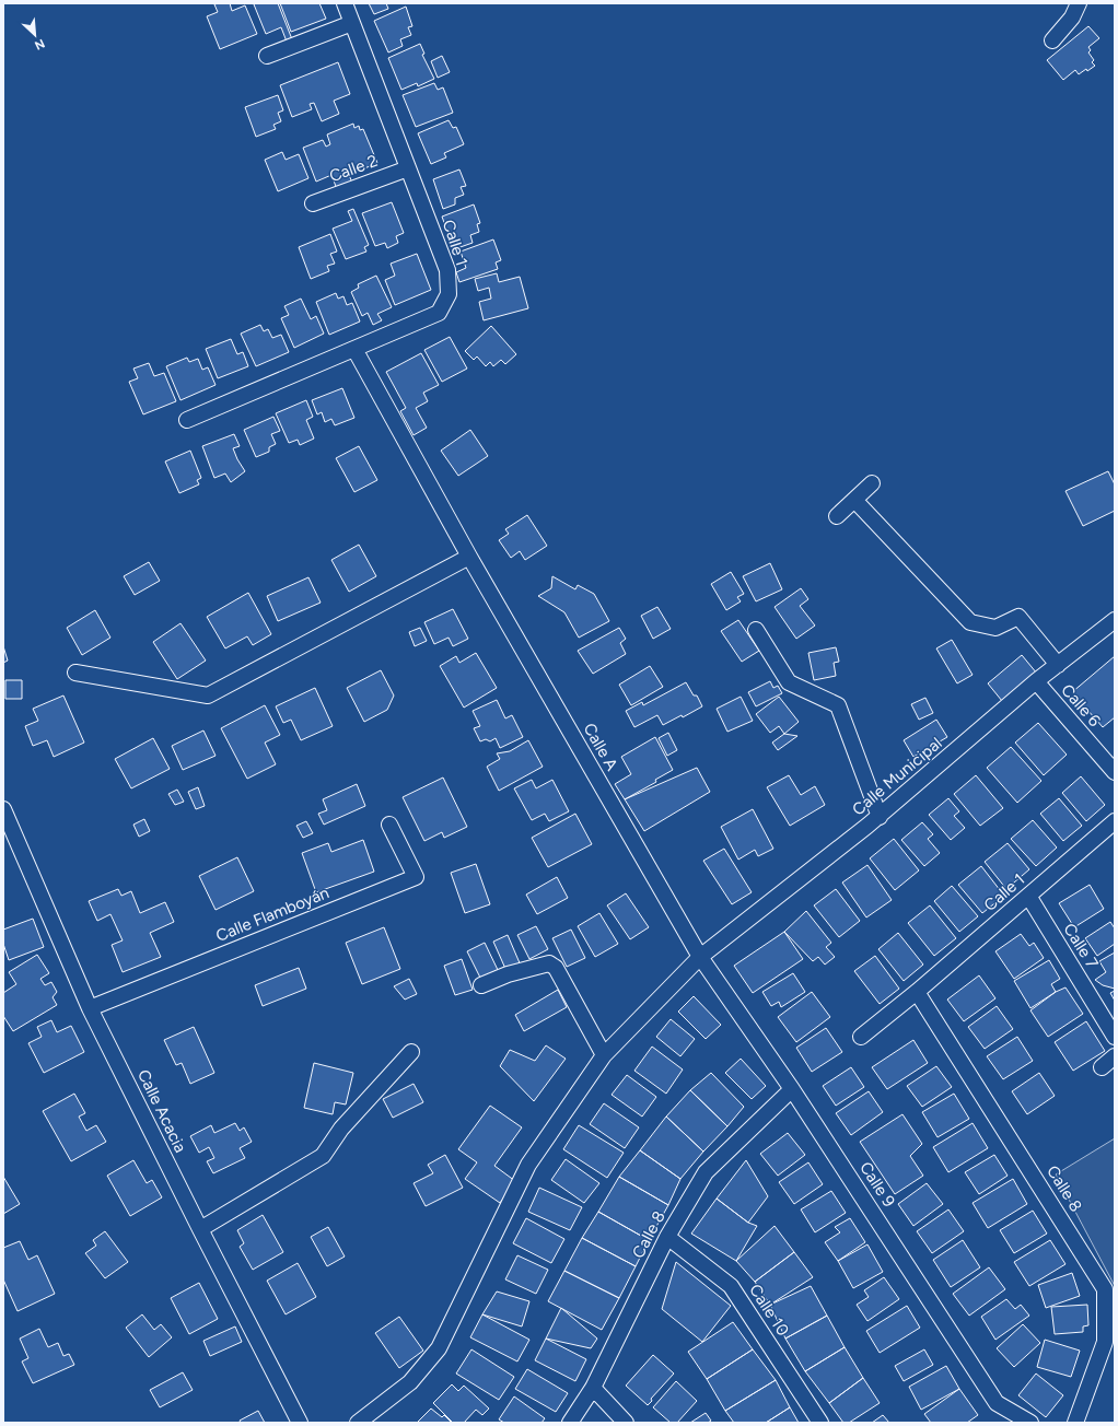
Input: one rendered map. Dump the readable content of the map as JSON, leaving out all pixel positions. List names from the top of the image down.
{
  "streets": {
    "street": [
      "Calle 2",
      "Calle 1",
      "Calle 6",
      "Calle A",
      "Calle Municipal",
      "Calle Flamboyán",
      "Calle 7",
      "Calle Acacia",
      "Calle 9",
      "Calle 8",
      "Calle 10"
    ]
  },
  "crossings": [
    ["Calle 2", "Calle 1"],
    ["Calle 1", "Calle A"],
    ["Calle 1", "Calle 7"],
    ["Calle 1", "Calle 8"],
    ["Calle 6", "Calle Municipal"],
    ["Calle A", "Calle Municipal"],
    ["Calle A", "Calle 9"],
    ["Calle Municipal", "Calle 9"],
    ["Calle Flamboyán", "Calle Acacia"],
    ["Calle 9", "Calle 8"],
    ["Calle 8", "Calle 10"]
  ],
  "north": "bottom right"
}
